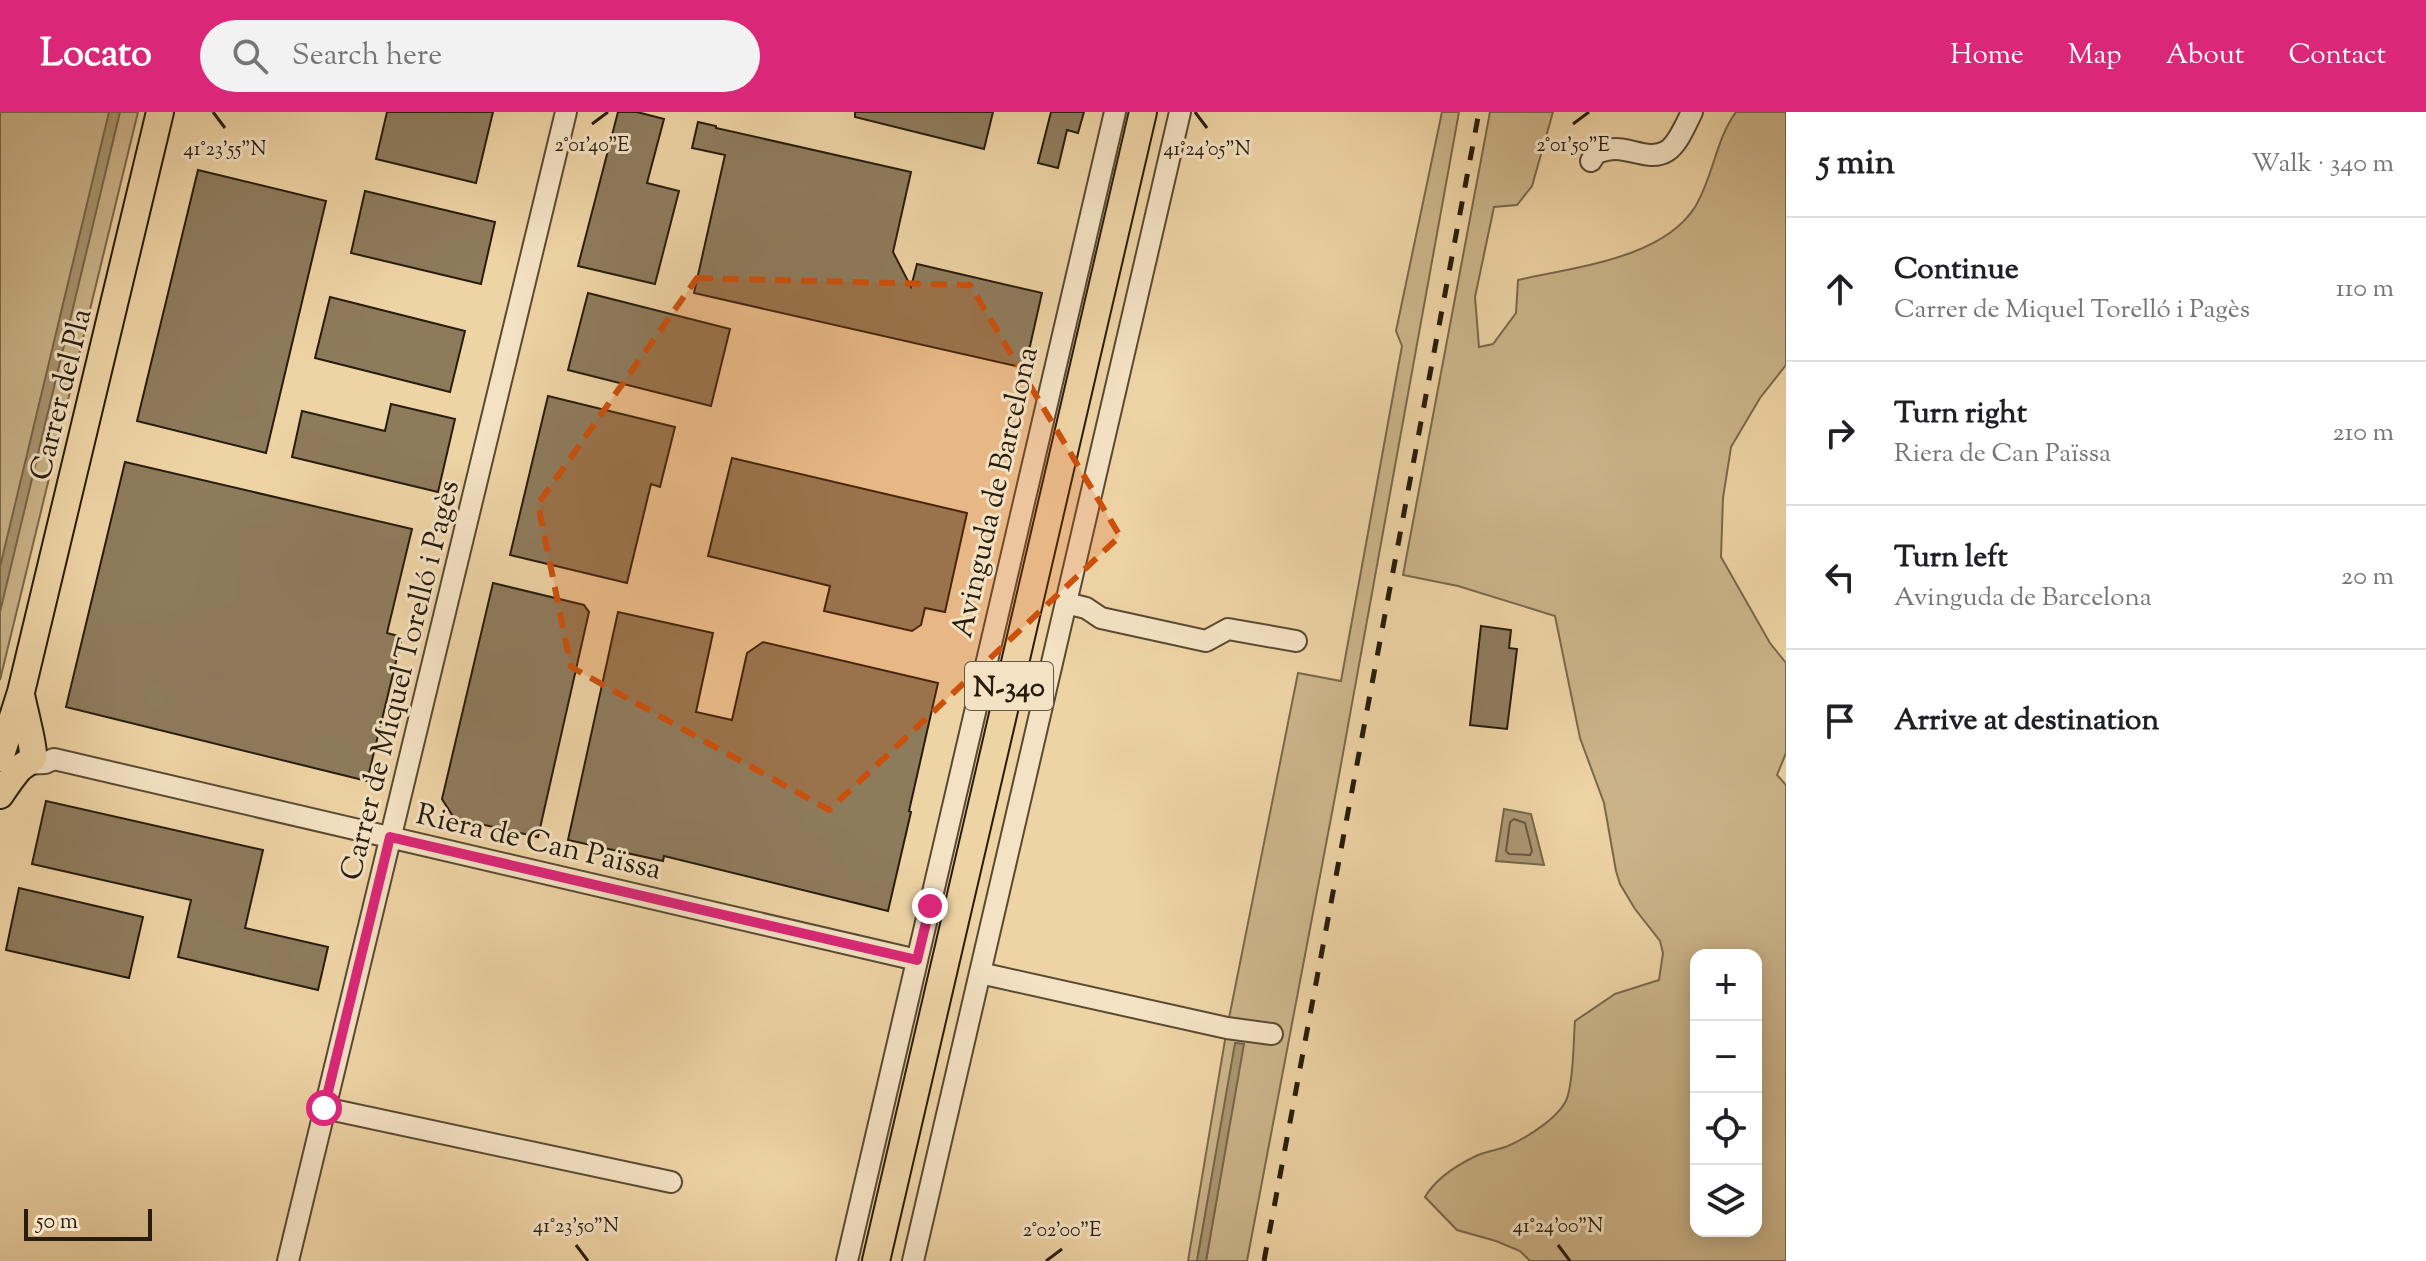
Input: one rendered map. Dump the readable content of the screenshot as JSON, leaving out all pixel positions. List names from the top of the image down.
{
  "streets": {
    "main road": ["Carrer del Pla", "Avinguda de Barcelona", "N-340"],
    "street": ["Carrer de Miquel Torelló i Pagès", "Riera de Can Païssa"]
  },
  "crossings": [
    ["Carrer del Pla", "Riera de Can Païssa"],
    ["Avinguda de Barcelona", "Riera de Can Païssa"],
    ["Carrer de Miquel Torelló i Pagès", "Riera de Can Païssa"]
  ],
  "scale_bar": "50 m",
  "page": {
    "header": "Locato",
    "search": "Search here",
    "nav": [
      "Home",
      "Map",
      "About",
      "Contact"
    ],
    "heading": ["5 min", "Walk · 340 m"],
    "list": [
      ["Continue", "Carrer de Miquel Torelló i Pagès", "110 m"],
      ["Turn right", "Riera de Can Païssa", "210 m"],
      ["Turn left", "Avinguda de Barcelona", "20 m"],
      "Arrive at destination"
    ],
    "map_buttons": ["+", "−"],
    "scale": "50 m"
  },
  "coordinates": [
    "2°01'40\"E",
    "2°01'50\"E",
    "41°23'55\"N",
    "41°24'05\"N",
    "41°23'50\"N",
    "41°24'00\"N",
    "2°02'00\"E"
  ]
}
